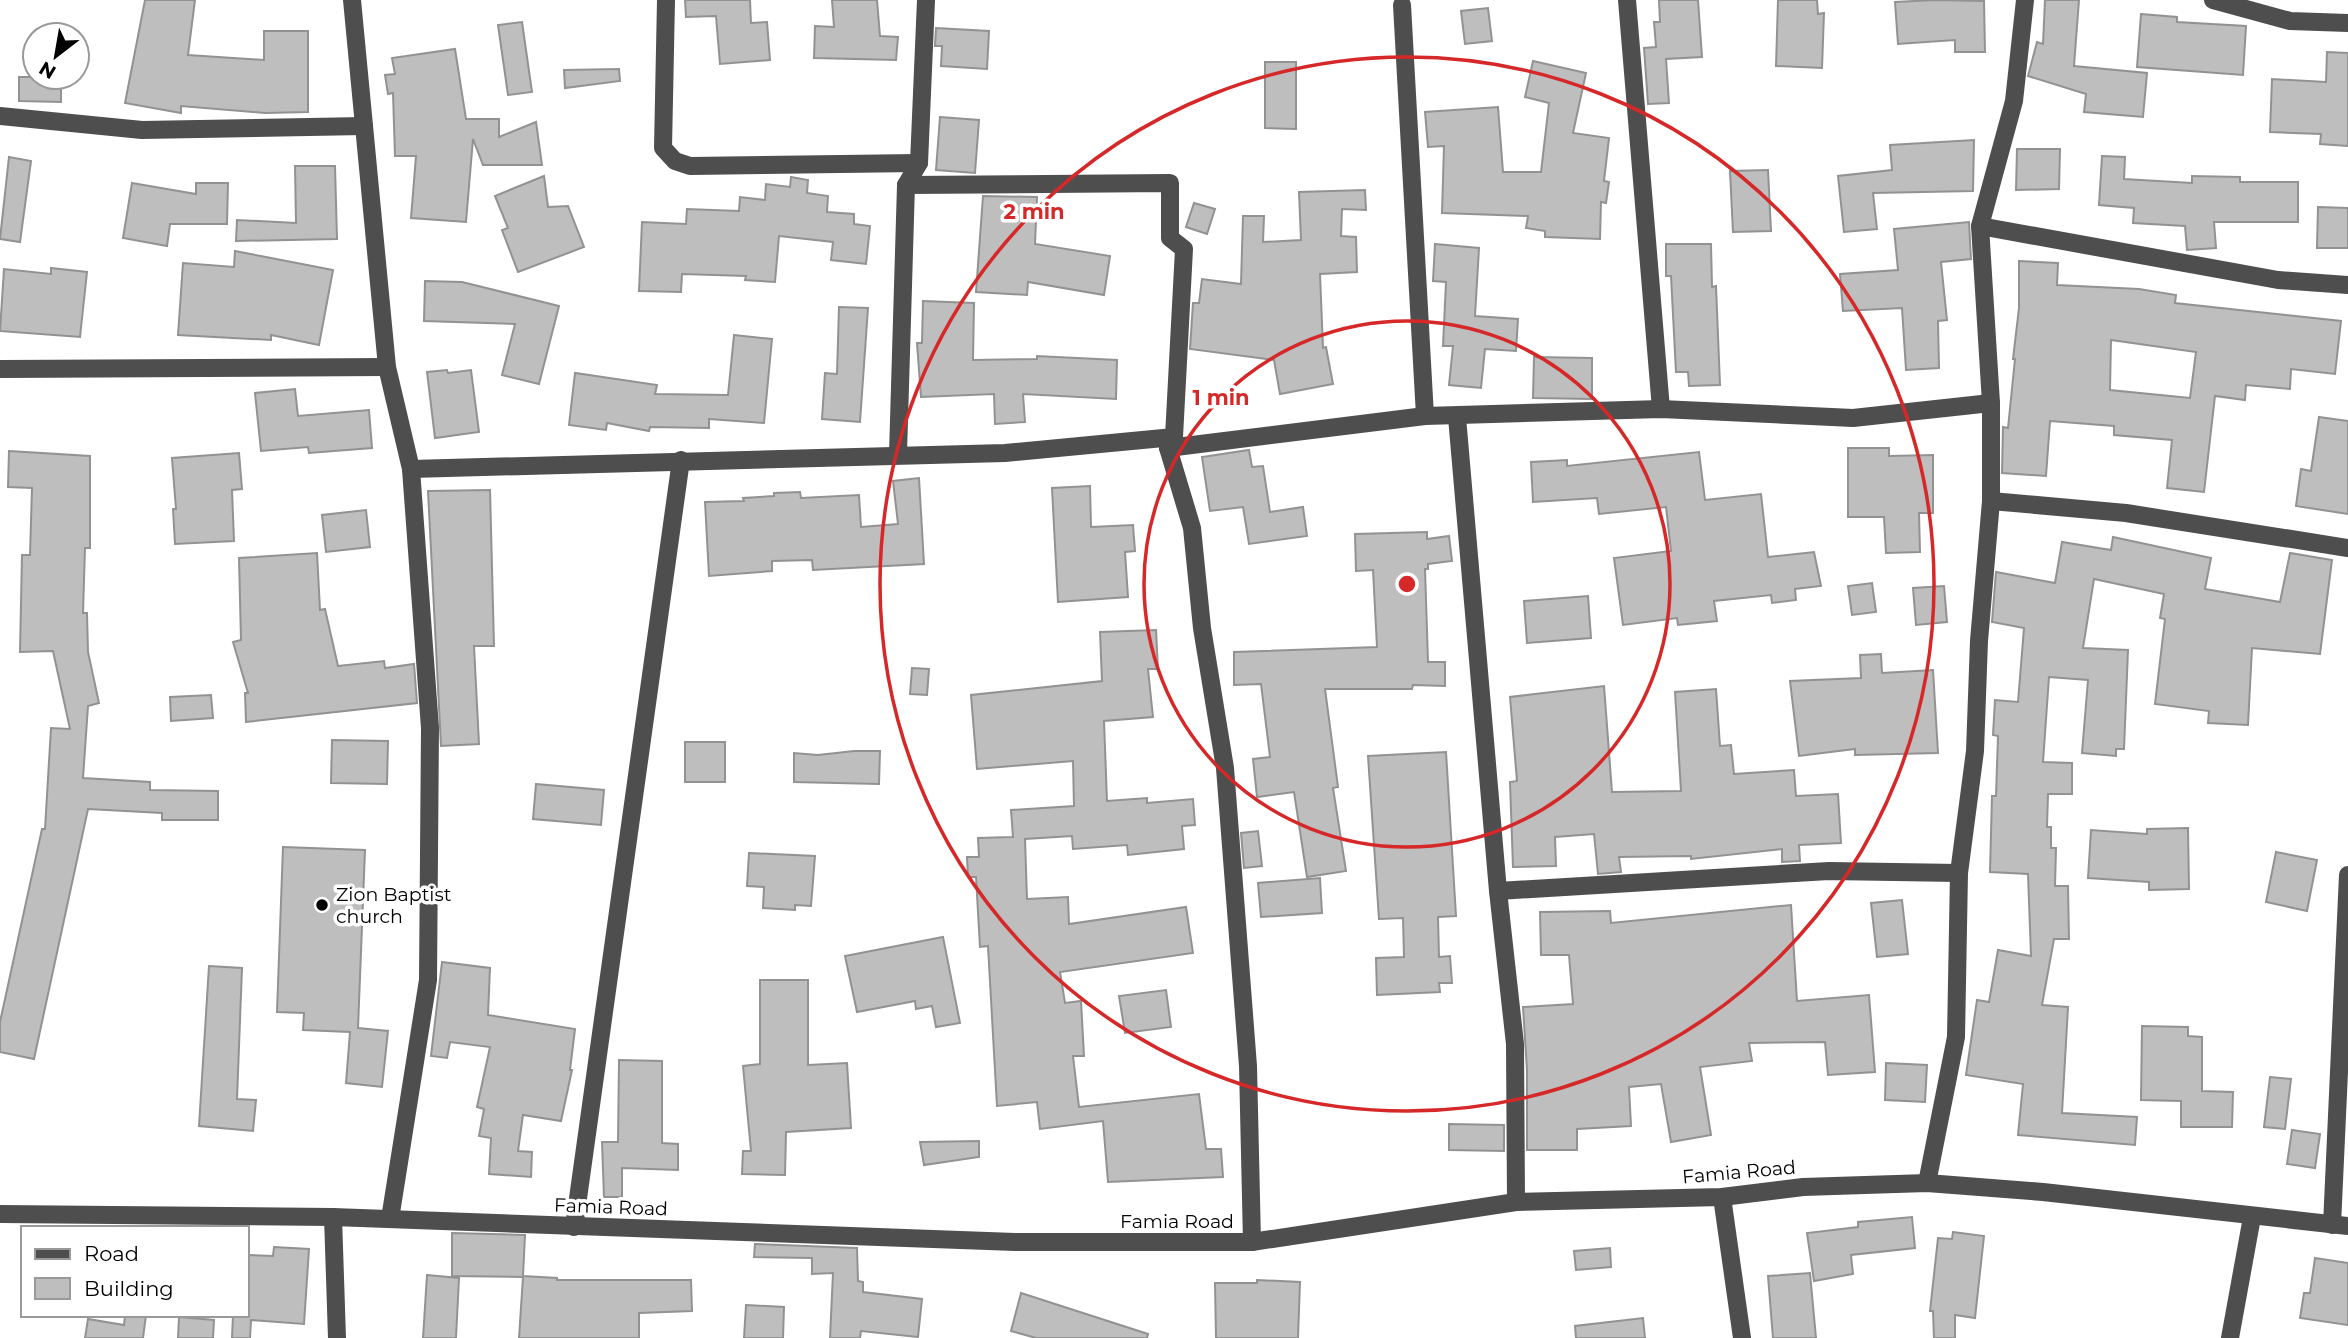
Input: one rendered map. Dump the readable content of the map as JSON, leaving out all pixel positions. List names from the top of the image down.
{
  "streets": {
    "street": ["Famia Road"]
  },
  "places": ["Zion Baptist church"],
  "legend": ["Road", "Building"],
  "north": "bottom left",
  "rings": ["2 min", "1 min"]
}
